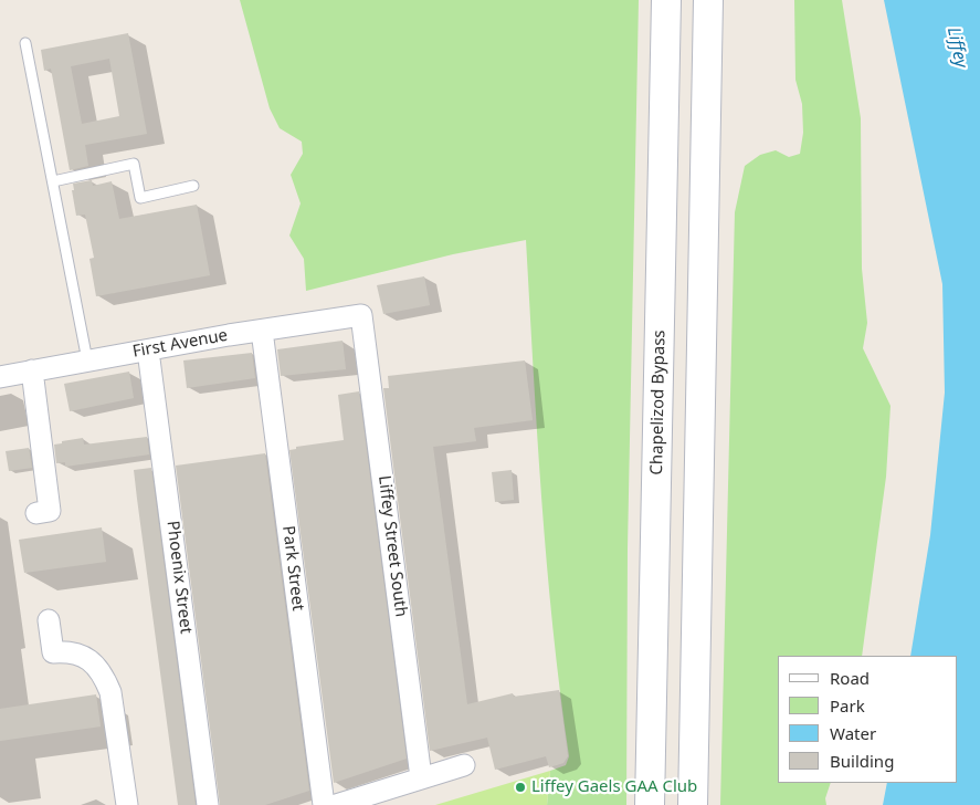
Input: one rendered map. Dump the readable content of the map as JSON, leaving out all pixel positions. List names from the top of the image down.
{
  "streets": {
    "main road": ["Chapelizod Bypass"],
    "street": [
      "First Avenue",
      "Liffey Street South",
      "Park Street",
      "Phoenix Street"
    ]
  },
  "crossings": [
    ["First Avenue", "Liffey Street South"],
    ["First Avenue", "Park Street"],
    ["First Avenue", "Phoenix Street"]
  ],
  "water": ["Liffey"],
  "places": ["Liffey Gaels GAA Club"],
  "legend": [
    "Road",
    "Park",
    "Water",
    "Building"
  ]
}
